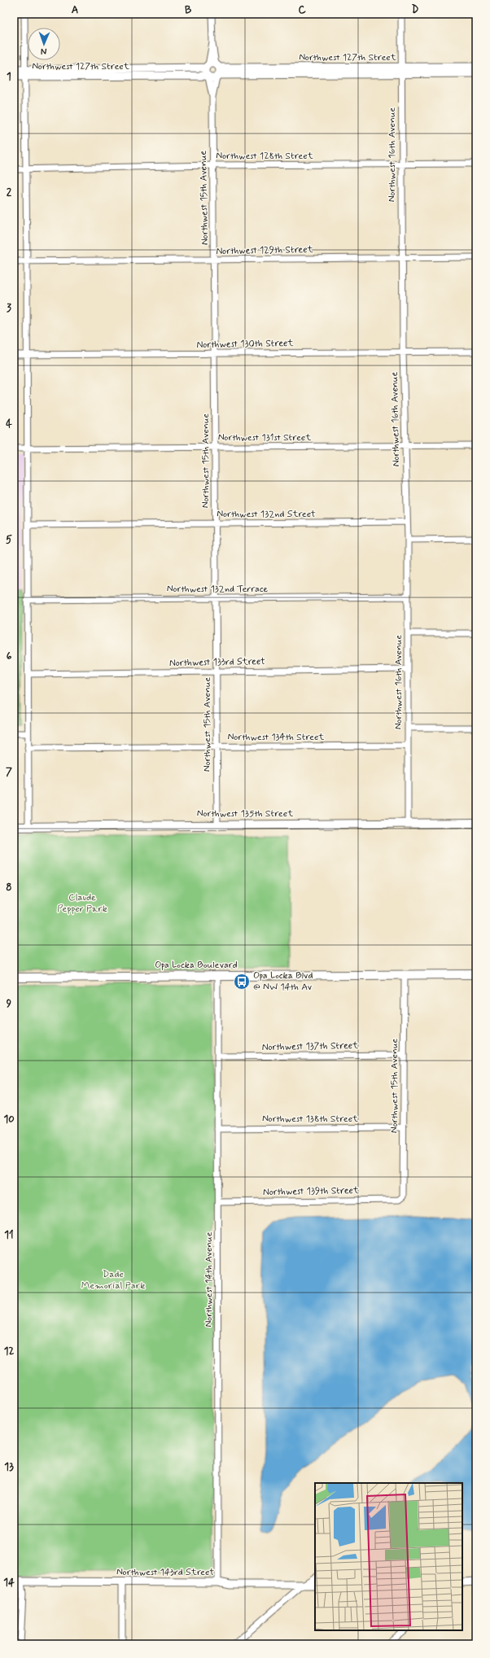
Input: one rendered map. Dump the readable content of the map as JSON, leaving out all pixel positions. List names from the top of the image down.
{
  "streets": {
    "main road": ["Northwest 135th Street", "Opa Locka Boulevard"],
    "street": [
      "Northwest 127th Street",
      "Northwest 16th Avenue",
      "Northwest 128th Street",
      "Northwest 15th Avenue",
      "Northwest 129th Street",
      "Northwest 130th Street",
      "Northwest 131st Street",
      "Northwest 132nd Street",
      "Northwest 132nd Terrace",
      "Northwest 133rd Street",
      "Northwest 134th Street",
      "Northwest 137th Street",
      "Northwest 138th Street",
      "Northwest 139th Street",
      "Northwest 14th Avenue",
      "Northwest 143rd Street"
    ]
  },
  "crossings": [
    ["Northwest 127th Street", "Northwest 16th Avenue"],
    ["Northwest 127th Street", "Northwest 15th Avenue"],
    ["Northwest 16th Avenue", "Northwest 128th Street"],
    ["Northwest 16th Avenue", "Northwest 129th Street"],
    ["Northwest 16th Avenue", "Northwest 130th Street"],
    ["Northwest 16th Avenue", "Northwest 131st Street"],
    ["Northwest 16th Avenue", "Northwest 132nd Street"],
    ["Northwest 16th Avenue", "Northwest 132nd Terrace"],
    ["Northwest 16th Avenue", "Northwest 133rd Street"],
    ["Northwest 16th Avenue", "Northwest 134th Street"],
    ["Northwest 16th Avenue", "Northwest 135th Street"],
    ["Northwest 128th Street", "Northwest 15th Avenue"],
    ["Northwest 15th Avenue", "Northwest 129th Street"],
    ["Northwest 15th Avenue", "Northwest 130th Street"],
    ["Northwest 15th Avenue", "Northwest 131st Street"],
    ["Northwest 15th Avenue", "Northwest 132nd Street"],
    ["Northwest 15th Avenue", "Northwest 132nd Terrace"],
    ["Northwest 15th Avenue", "Northwest 133rd Street"],
    ["Northwest 15th Avenue", "Northwest 134th Street"],
    ["Northwest 15th Avenue", "Northwest 135th Street"],
    ["Northwest 15th Avenue", "Opa Locka Boulevard"],
    ["Northwest 15th Avenue", "Northwest 137th Street"],
    ["Northwest 15th Avenue", "Northwest 138th Street"],
    ["Northwest 15th Avenue", "Northwest 139th Street"],
    ["Opa Locka Boulevard", "Northwest 14th Avenue"],
    ["Northwest 137th Street", "Northwest 14th Avenue"],
    ["Northwest 138th Street", "Northwest 14th Avenue"],
    ["Northwest 139th Street", "Northwest 14th Avenue"],
    ["Northwest 14th Avenue", "Northwest 143rd Street"]
  ],
  "parks": ["Claude Pepper Park", "Dade Memorial Park"],
  "places": {
    "bus stop": ["Opa Locka Blvd @ NW 14th Av"]
  },
  "north": "bottom",
  "grid": {
    "columns": [
      "A",
      "B",
      "C",
      "D"
    ],
    "rows": [
      "1",
      "2",
      "3",
      "4",
      "5",
      "6",
      "7",
      "8",
      "9",
      "10",
      "11",
      "12",
      "13",
      "14"
    ]
  }
}
